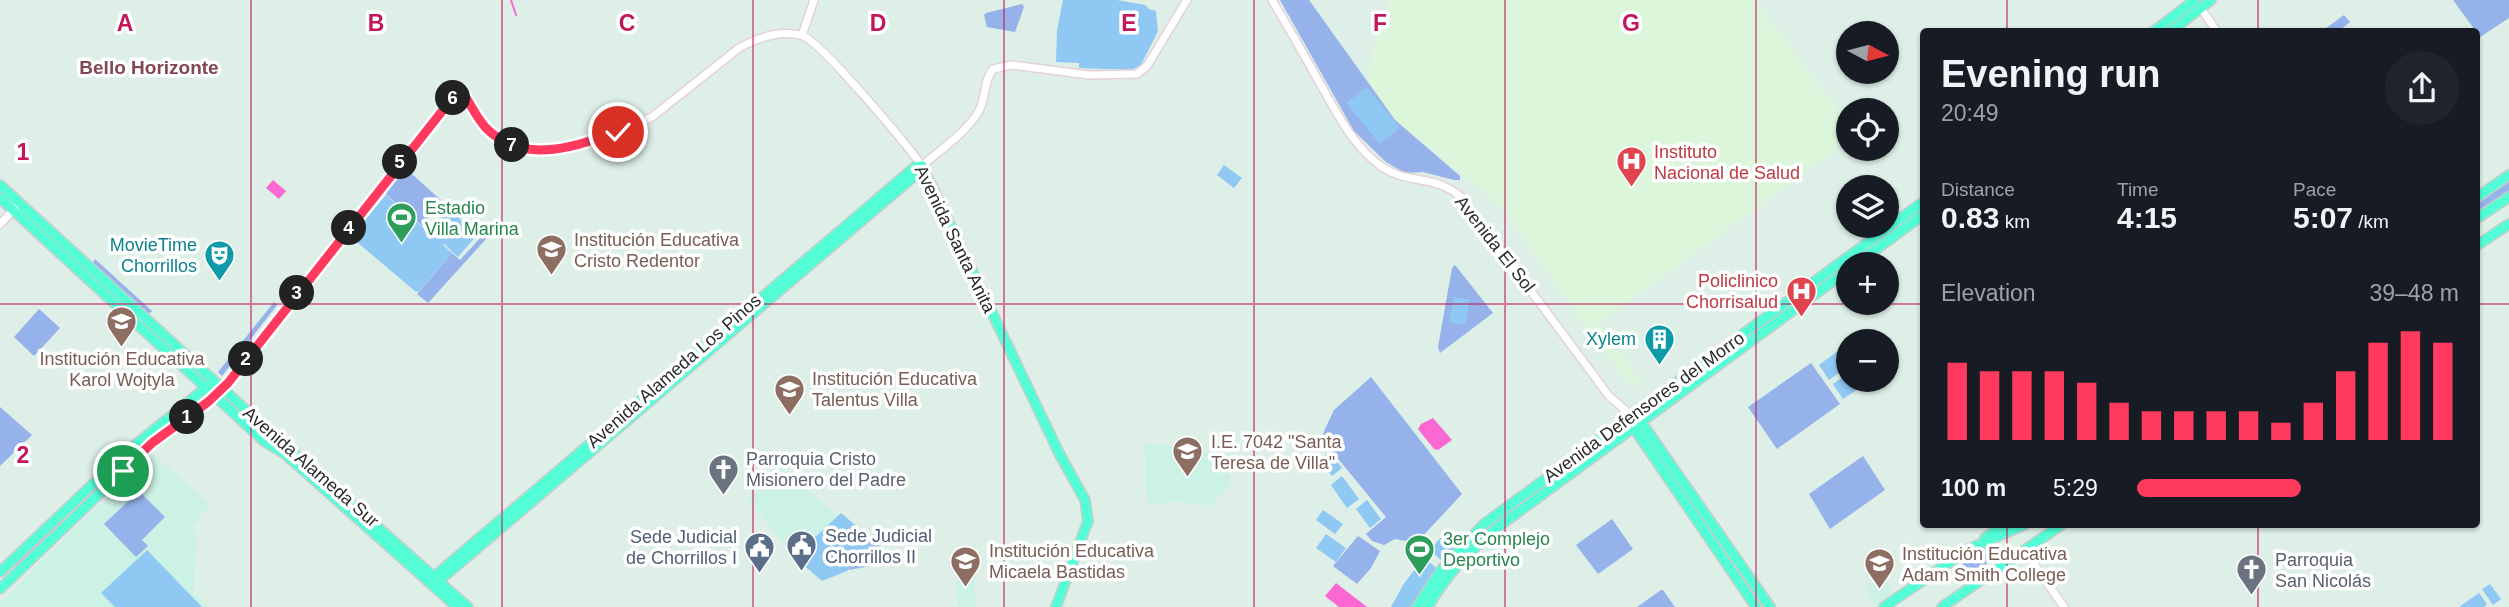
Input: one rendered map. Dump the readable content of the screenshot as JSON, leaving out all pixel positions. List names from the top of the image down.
{
  "streets": {
    "main road": [
      "Avenida Santa Anita",
      "Avenida Alameda Los Pinos",
      "Avenida Defensores del Morro",
      "Avenida Alameda Sur"
    ],
    "street": ["Avenida El Sol"]
  },
  "crossings": [
    ["Avenida Santa Anita", "Avenida Alameda Los Pinos"],
    ["Avenida El Sol", "Avenida Defensores del Morro"],
    ["Avenida Alameda Los Pinos", "Avenida Alameda Sur"]
  ],
  "districts": ["Bello Horizonte"],
  "places": {
    "hospital": ["Instituto Nacional de Salud", "Policlinico Chorrisalud"],
    "sports": ["Estadio Villa Marina", "3er Complejo Deportivo"],
    "school or university": [
      "Institución Educativa Cristo Redentor",
      "Institución Educativa Karol Wojtyla",
      "Institución Educativa Talentus Villa",
      "I.E. 7042 \"Santa Teresa de Villa\"",
      "Institución Educativa Micaela Bastidas",
      "Institución Educativa Adam Smith College"
    ],
    "theatre": ["MovieTime Chorrillos"],
    "building": ["Xylem"],
    "church": ["Parroquia Cristo Misionero del Padre", "Parroquia San Nicolás"],
    "public building": ["Sede Judicial Chorrillos II", "Sede Judicial de Chorrillos I"]
  },
  "north": "right",
  "page": {
    "map_buttons": ["+", "−"],
    "heading": ["Evening run", "20:49"],
    "pins": [
      "6",
      "7",
      "5",
      "4",
      "3",
      "2",
      "1"
    ],
    "stats": [
      ["Distance", "0.83 km"],
      ["Time", "4:15"],
      ["Pace", "5:07 /km"]
    ],
    "chart": ["Elevation", "39–48 m"],
    "list": [
      {
        "name": "100 m",
        "note": "5:29"
      }
    ]
  },
  "grid": {
    "columns": [
      "A",
      "B",
      "C",
      "D",
      "E",
      "F",
      "G"
    ],
    "rows": ["1", "2"]
  }
}
